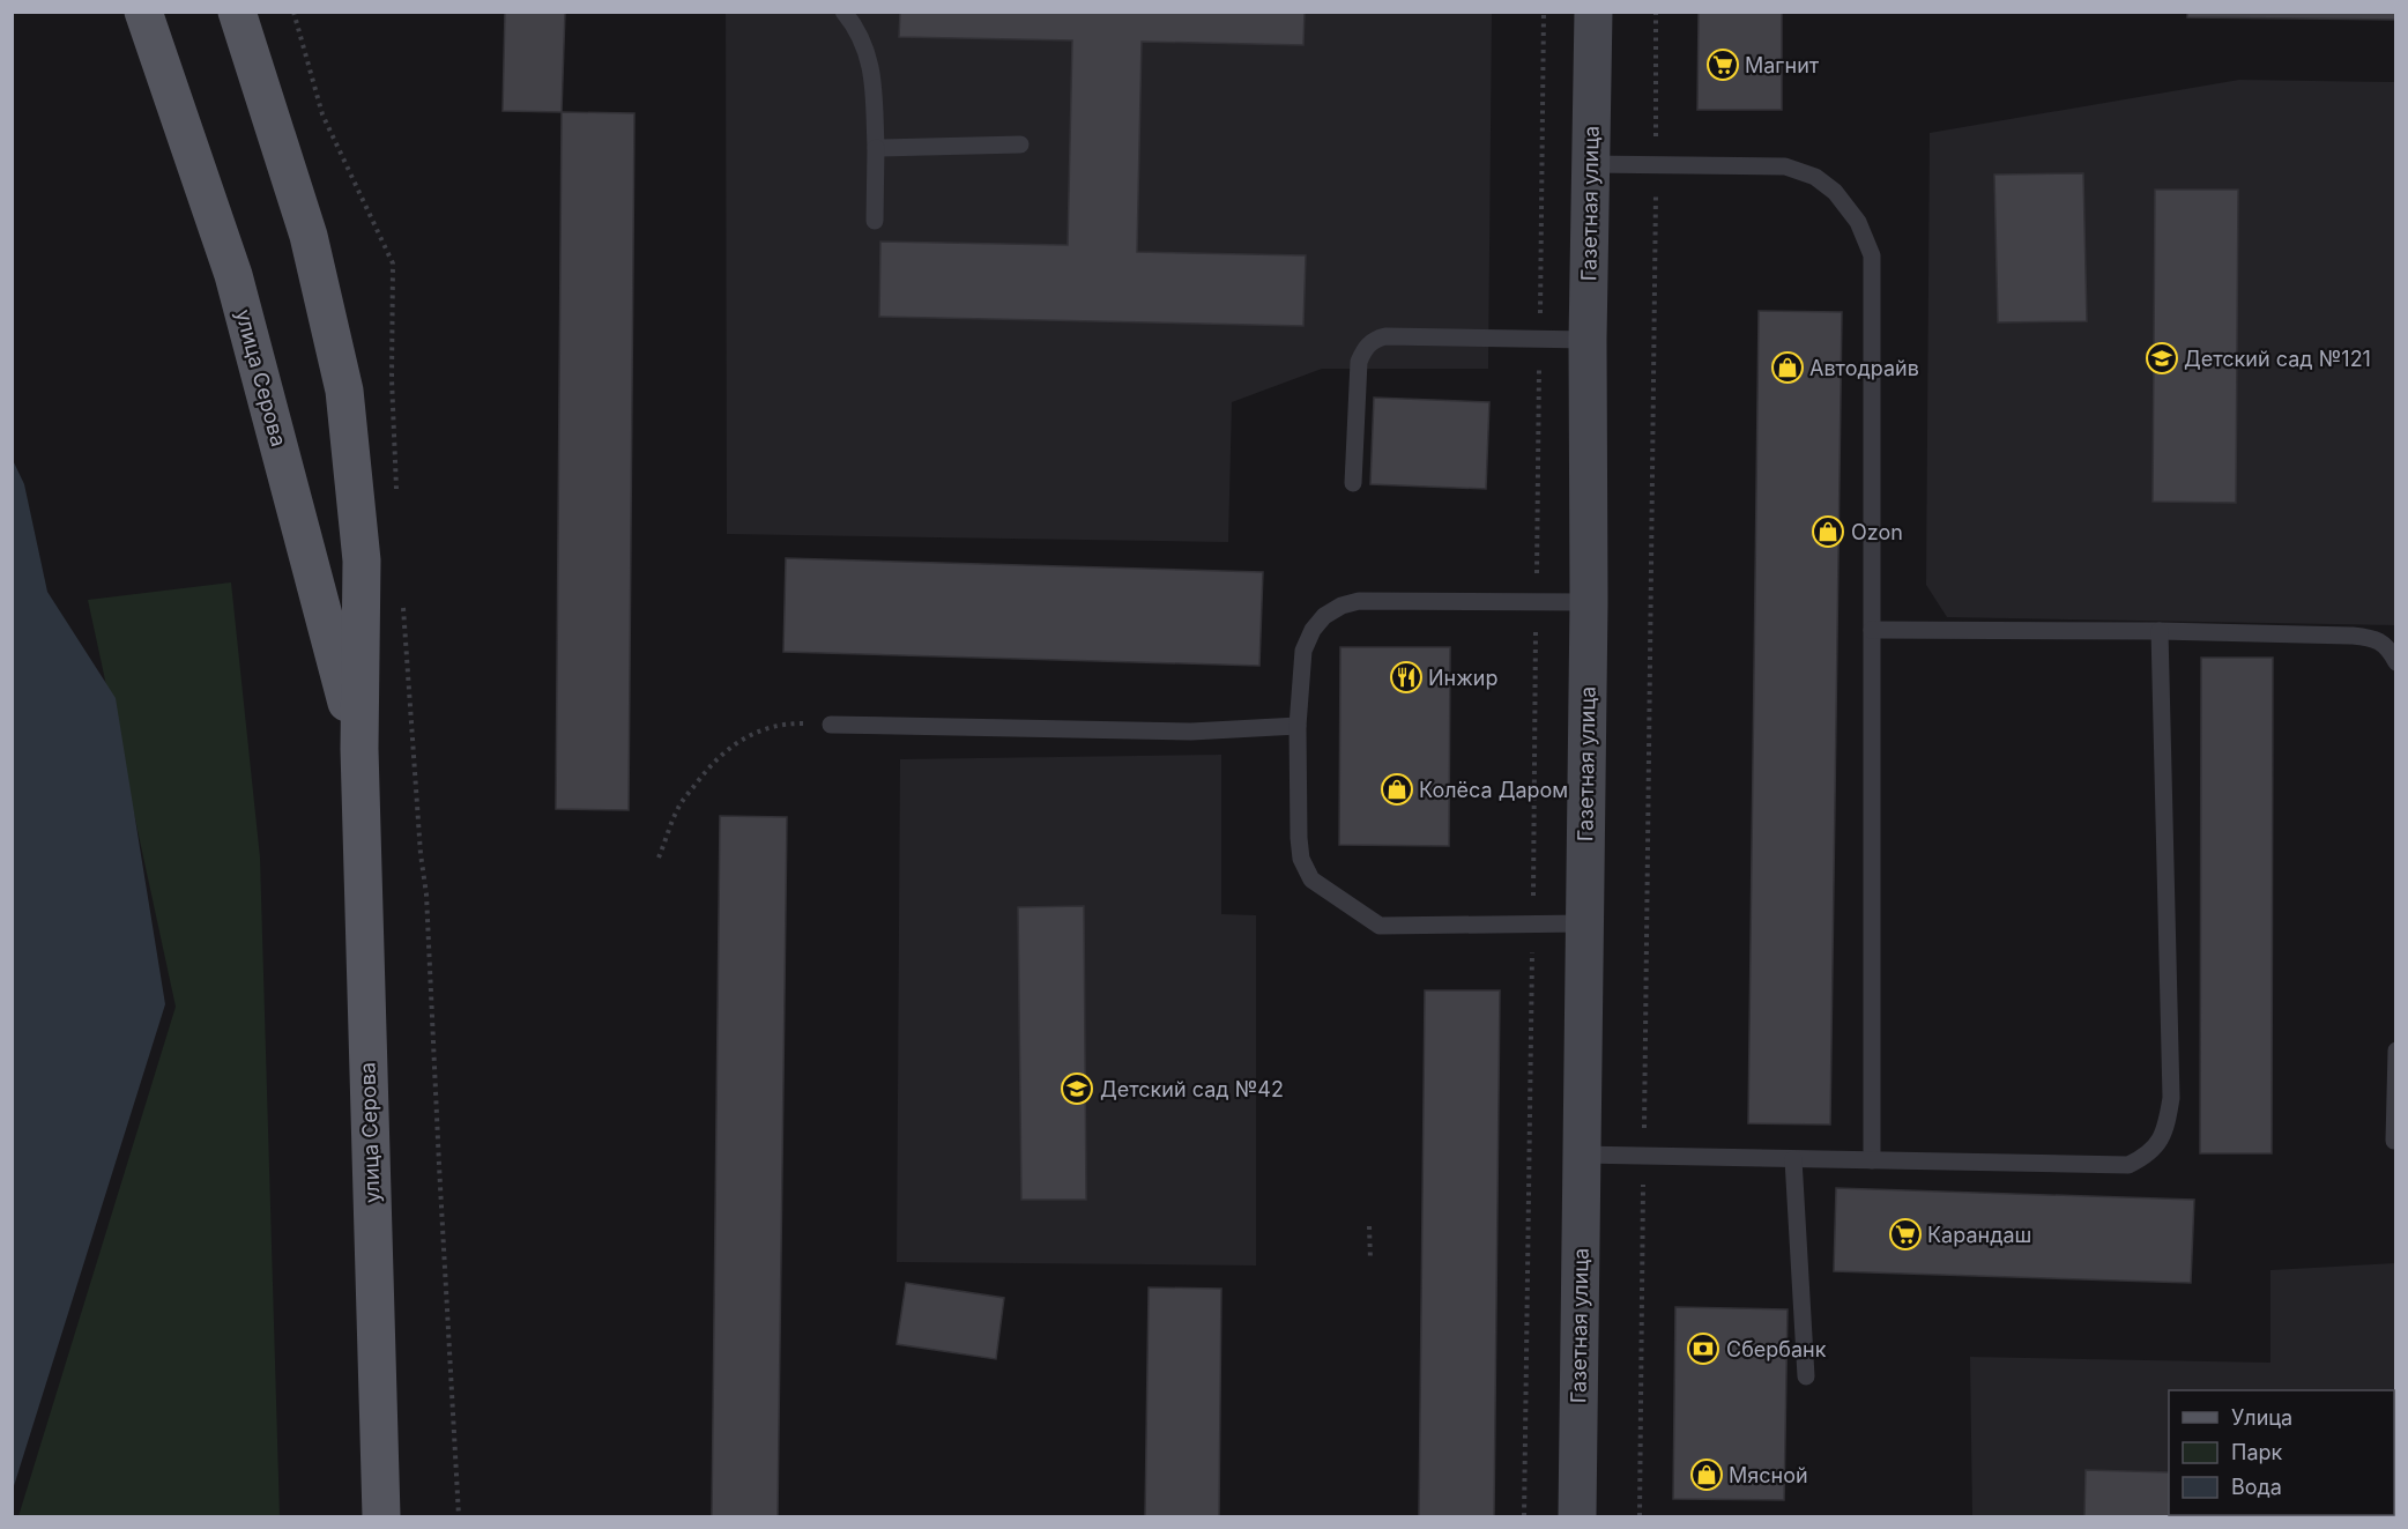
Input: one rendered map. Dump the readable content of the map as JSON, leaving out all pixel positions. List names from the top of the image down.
{
  "streets": {
    "main road": ["Газетная улица", "улица Серова"]
  },
  "places": {
    "supermarket": ["Магнит", "Карандаш"],
    "school or university": ["Детский сад №121", "Детский сад №42"],
    "shop": [
      "Автодрайв",
      "Ozon",
      "Колёса Даром",
      "Мясной"
    ],
    "restaurant": ["Инжир"],
    "bank": ["Сбербанк"]
  },
  "legend": ["Улица", "Парк", "Вода"]
}
